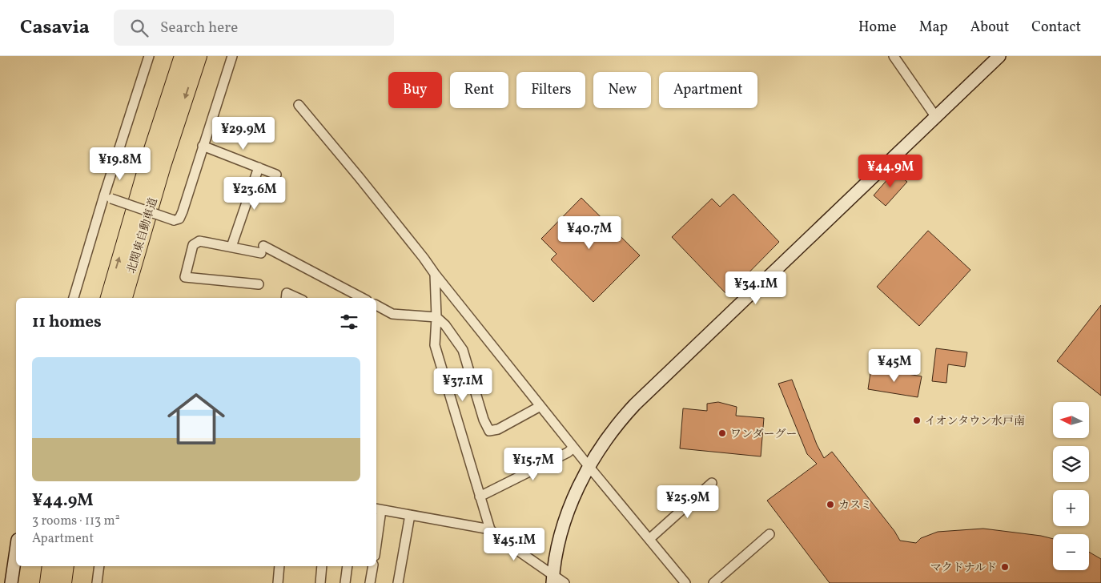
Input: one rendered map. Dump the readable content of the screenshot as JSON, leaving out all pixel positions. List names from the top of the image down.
{
  "streets": {
    "highway": ["北関東自動車道"]
  },
  "places": [
    "イオンタウン水戸南",
    "ワンダーグー",
    "カスミ",
    "マクドナルド"
  ],
  "north": "left",
  "page": {
    "header": "Casavia",
    "search": "Search here",
    "nav": [
      "Home",
      "Map",
      "About",
      "Contact"
    ],
    "chip": [
      "Buy",
      "Rent",
      "Filters",
      "New",
      "Apartment"
    ],
    "price": [
      "¥29.9M",
      "¥19.8M",
      "¥44.9M",
      "¥23.6M",
      "¥40.7M",
      "¥34.1M",
      "¥45M",
      "¥37.1M",
      "¥15.7M",
      "¥25.9M",
      "¥45.1M"
    ],
    "heading": "11 homes",
    "list": [
      {
        "name": "¥44.9M",
        "note": "3 rooms · 113 m² · Apartment"
      }
    ],
    "map_buttons": ["+", "−"]
  }
}
